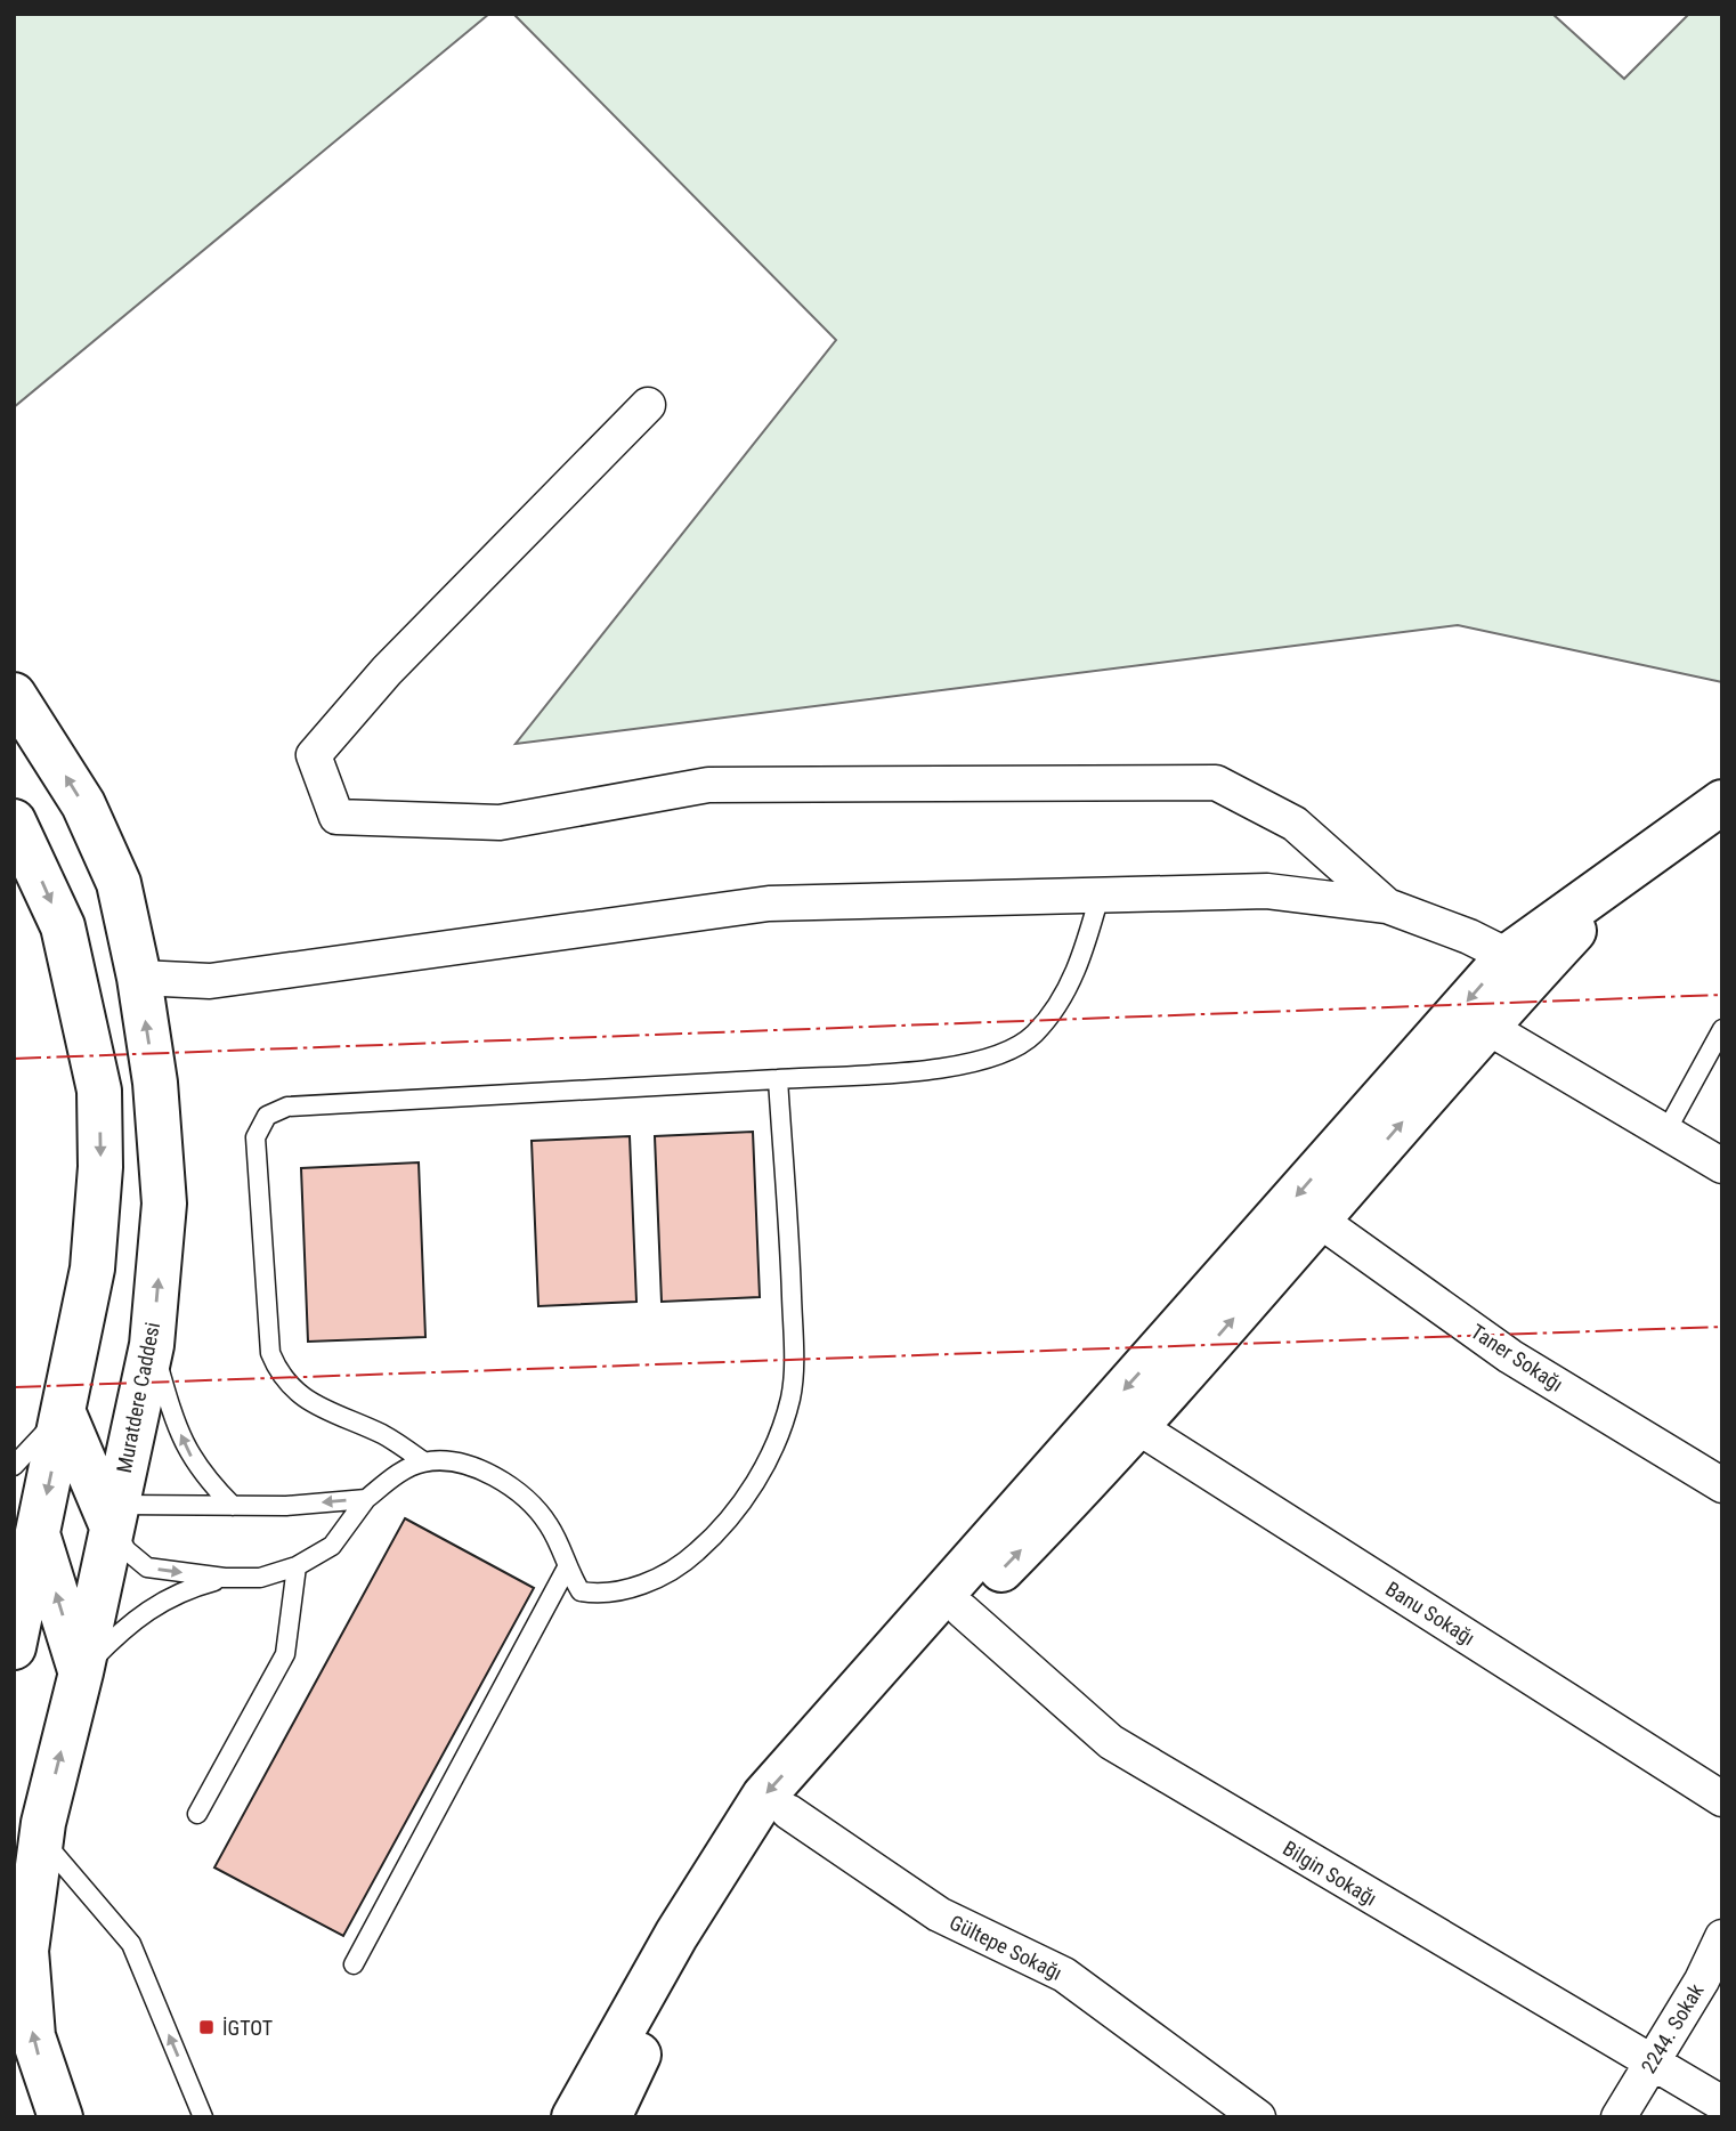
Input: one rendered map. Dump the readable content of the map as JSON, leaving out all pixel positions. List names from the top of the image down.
{
  "streets": {
    "main road": ["Muratdere Caddesi"],
    "street": [
      "Taner Sokağı",
      "Banu Sokağı",
      "Bilgin Sokağı",
      "Gültepe Sokağı",
      "2244. Sokak"
    ]
  },
  "crossings": [
    ["Bilgin Sokağı", "2244. Sokak"]
  ],
  "places": {
    "transit": ["İGTOT"]
  }
}
